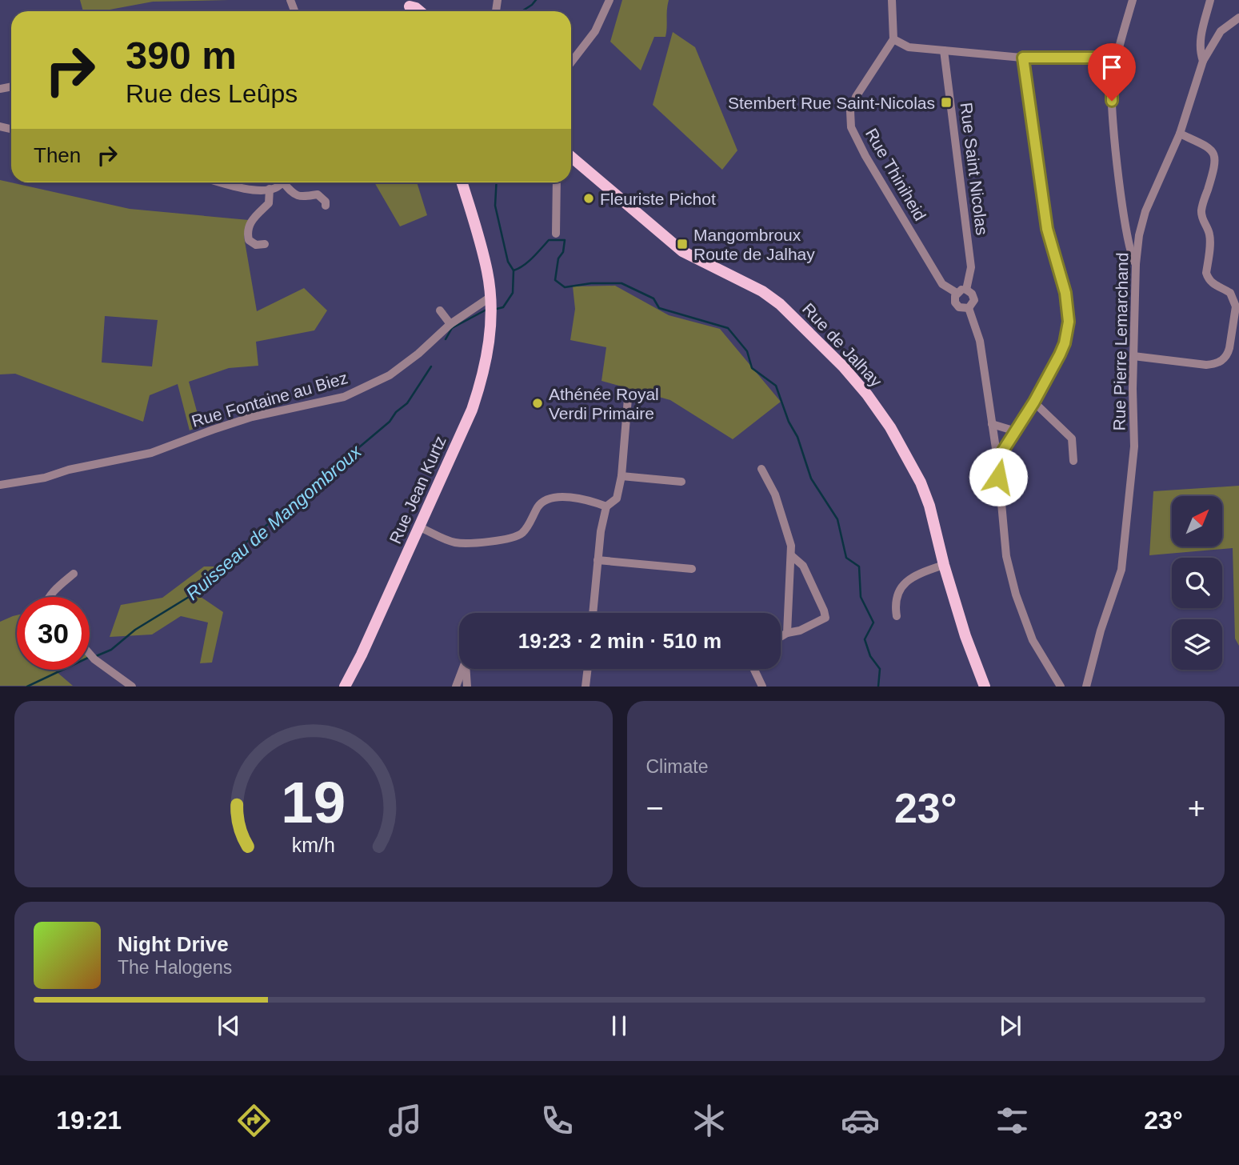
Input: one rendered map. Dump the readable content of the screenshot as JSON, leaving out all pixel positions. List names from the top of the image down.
{
  "streets": {
    "main road": ["Rue de Jalhay", "Rue Jean Kurtz"],
    "street": [
      "Rue Saint Nicolas",
      "Rue Thiniheid",
      "Rue Pierre Lemarchand",
      "Rue Fontaine au Biez"
    ]
  },
  "crossings": [
    ["Rue Saint Nicolas", "Rue Thiniheid"],
    ["Rue Fontaine au Biez", "Rue Jean Kurtz"]
  ],
  "water": ["Ruisseau de Mangombroux"],
  "places": {
    "transit": ["Stembert Rue Saint-Nicolas", "Mangombroux Route de Jalhay"],
    "other": ["Fleuriste Pichot", "Athénée Royal Verdi Primaire"]
  },
  "north": "top right",
  "page": {
    "turn": ["390 m", "Rue des Leûps"],
    "then": "Then",
    "limit": "30",
    "trip": "19:23 · 2 min · 510 m",
    "tile": "Climate",
    "heat": ["−", "23°", "+"],
    "song": ["Night Drive", "The Halogens"],
    "tabs": ["19:21", "23°"],
    "gauge": ["19", "km/h"]
  }
}
